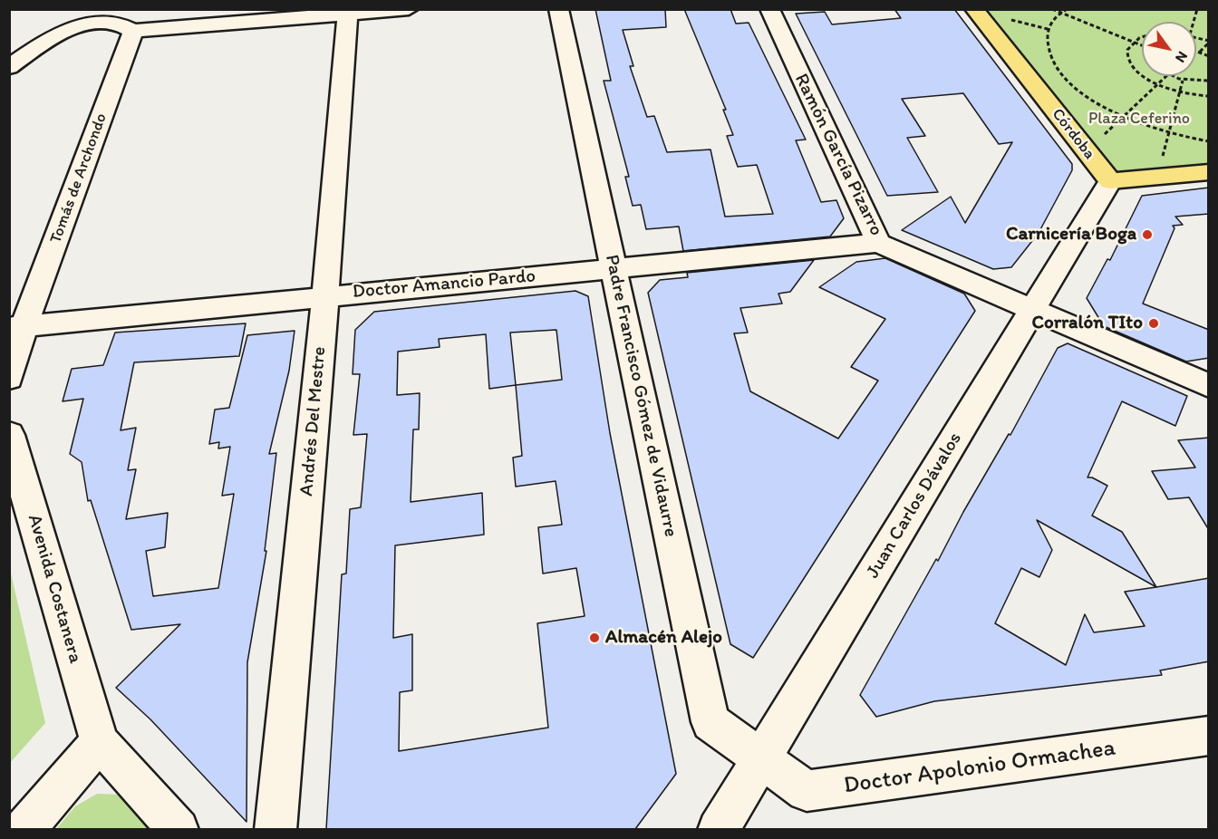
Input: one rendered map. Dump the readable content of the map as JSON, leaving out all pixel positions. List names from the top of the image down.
{
  "streets": {
    "main road": ["Córdoba"],
    "street": [
      "Ramón García Pizarro",
      "Tomás de Archondo",
      "Doctor Amancio Pardo",
      "Padre Francisco Gómez de Vidaurre",
      "Andrés Del Mestre",
      "Juan Carlos Dávalos",
      "Avenida Costanera",
      "Doctor Apolonio Ormachea"
    ]
  },
  "crossings": [
    ["Córdoba", "Juan Carlos Dávalos"],
    ["Ramón García Pizarro", "Doctor Amancio Pardo"],
    ["Ramón García Pizarro", "Juan Carlos Dávalos"],
    ["Tomás de Archondo", "Doctor Amancio Pardo"],
    ["Doctor Amancio Pardo", "Padre Francisco Gómez de Vidaurre"],
    ["Doctor Amancio Pardo", "Andrés Del Mestre"],
    ["Padre Francisco Gómez de Vidaurre", "Juan Carlos Dávalos"],
    ["Padre Francisco Gómez de Vidaurre", "Doctor Apolonio Ormachea"],
    ["Juan Carlos Dávalos", "Doctor Apolonio Ormachea"]
  ],
  "parks": ["Plaza Ceferino"],
  "places": ["Carnicería Boga", "Corralón TIto", "Almacén Alejo"],
  "north": "bottom right"
}
